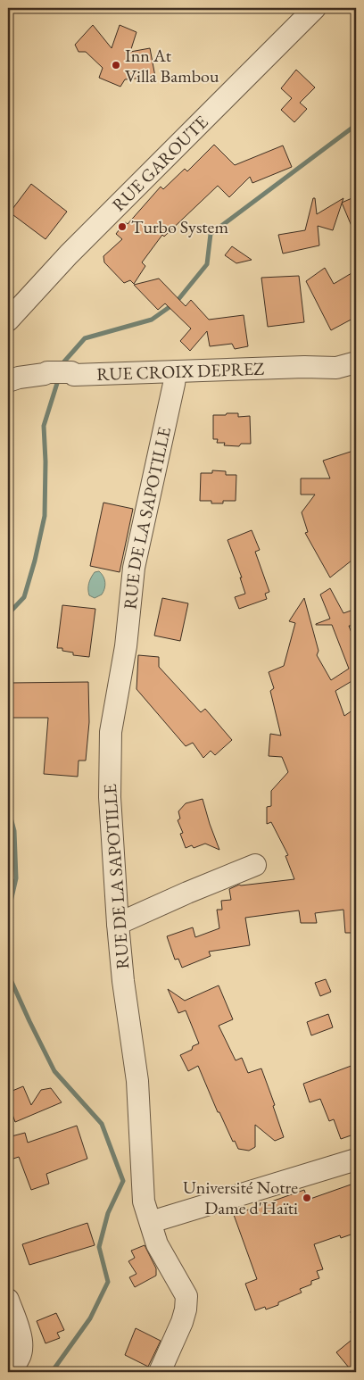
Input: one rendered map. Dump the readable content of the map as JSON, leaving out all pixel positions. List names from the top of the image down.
{
  "streets": {
    "street": ["RUE GAROUTE", "RUE CROIX DEPREZ", "RUE DE LA SAPOTILLE"]
  },
  "crossings": [
    ["RUE CROIX DEPREZ", "RUE DE LA SAPOTILLE"]
  ],
  "places": ["Inn At Villa Bambou", "Turbo System", "Université Notre Dame d'Haïti"]
}
